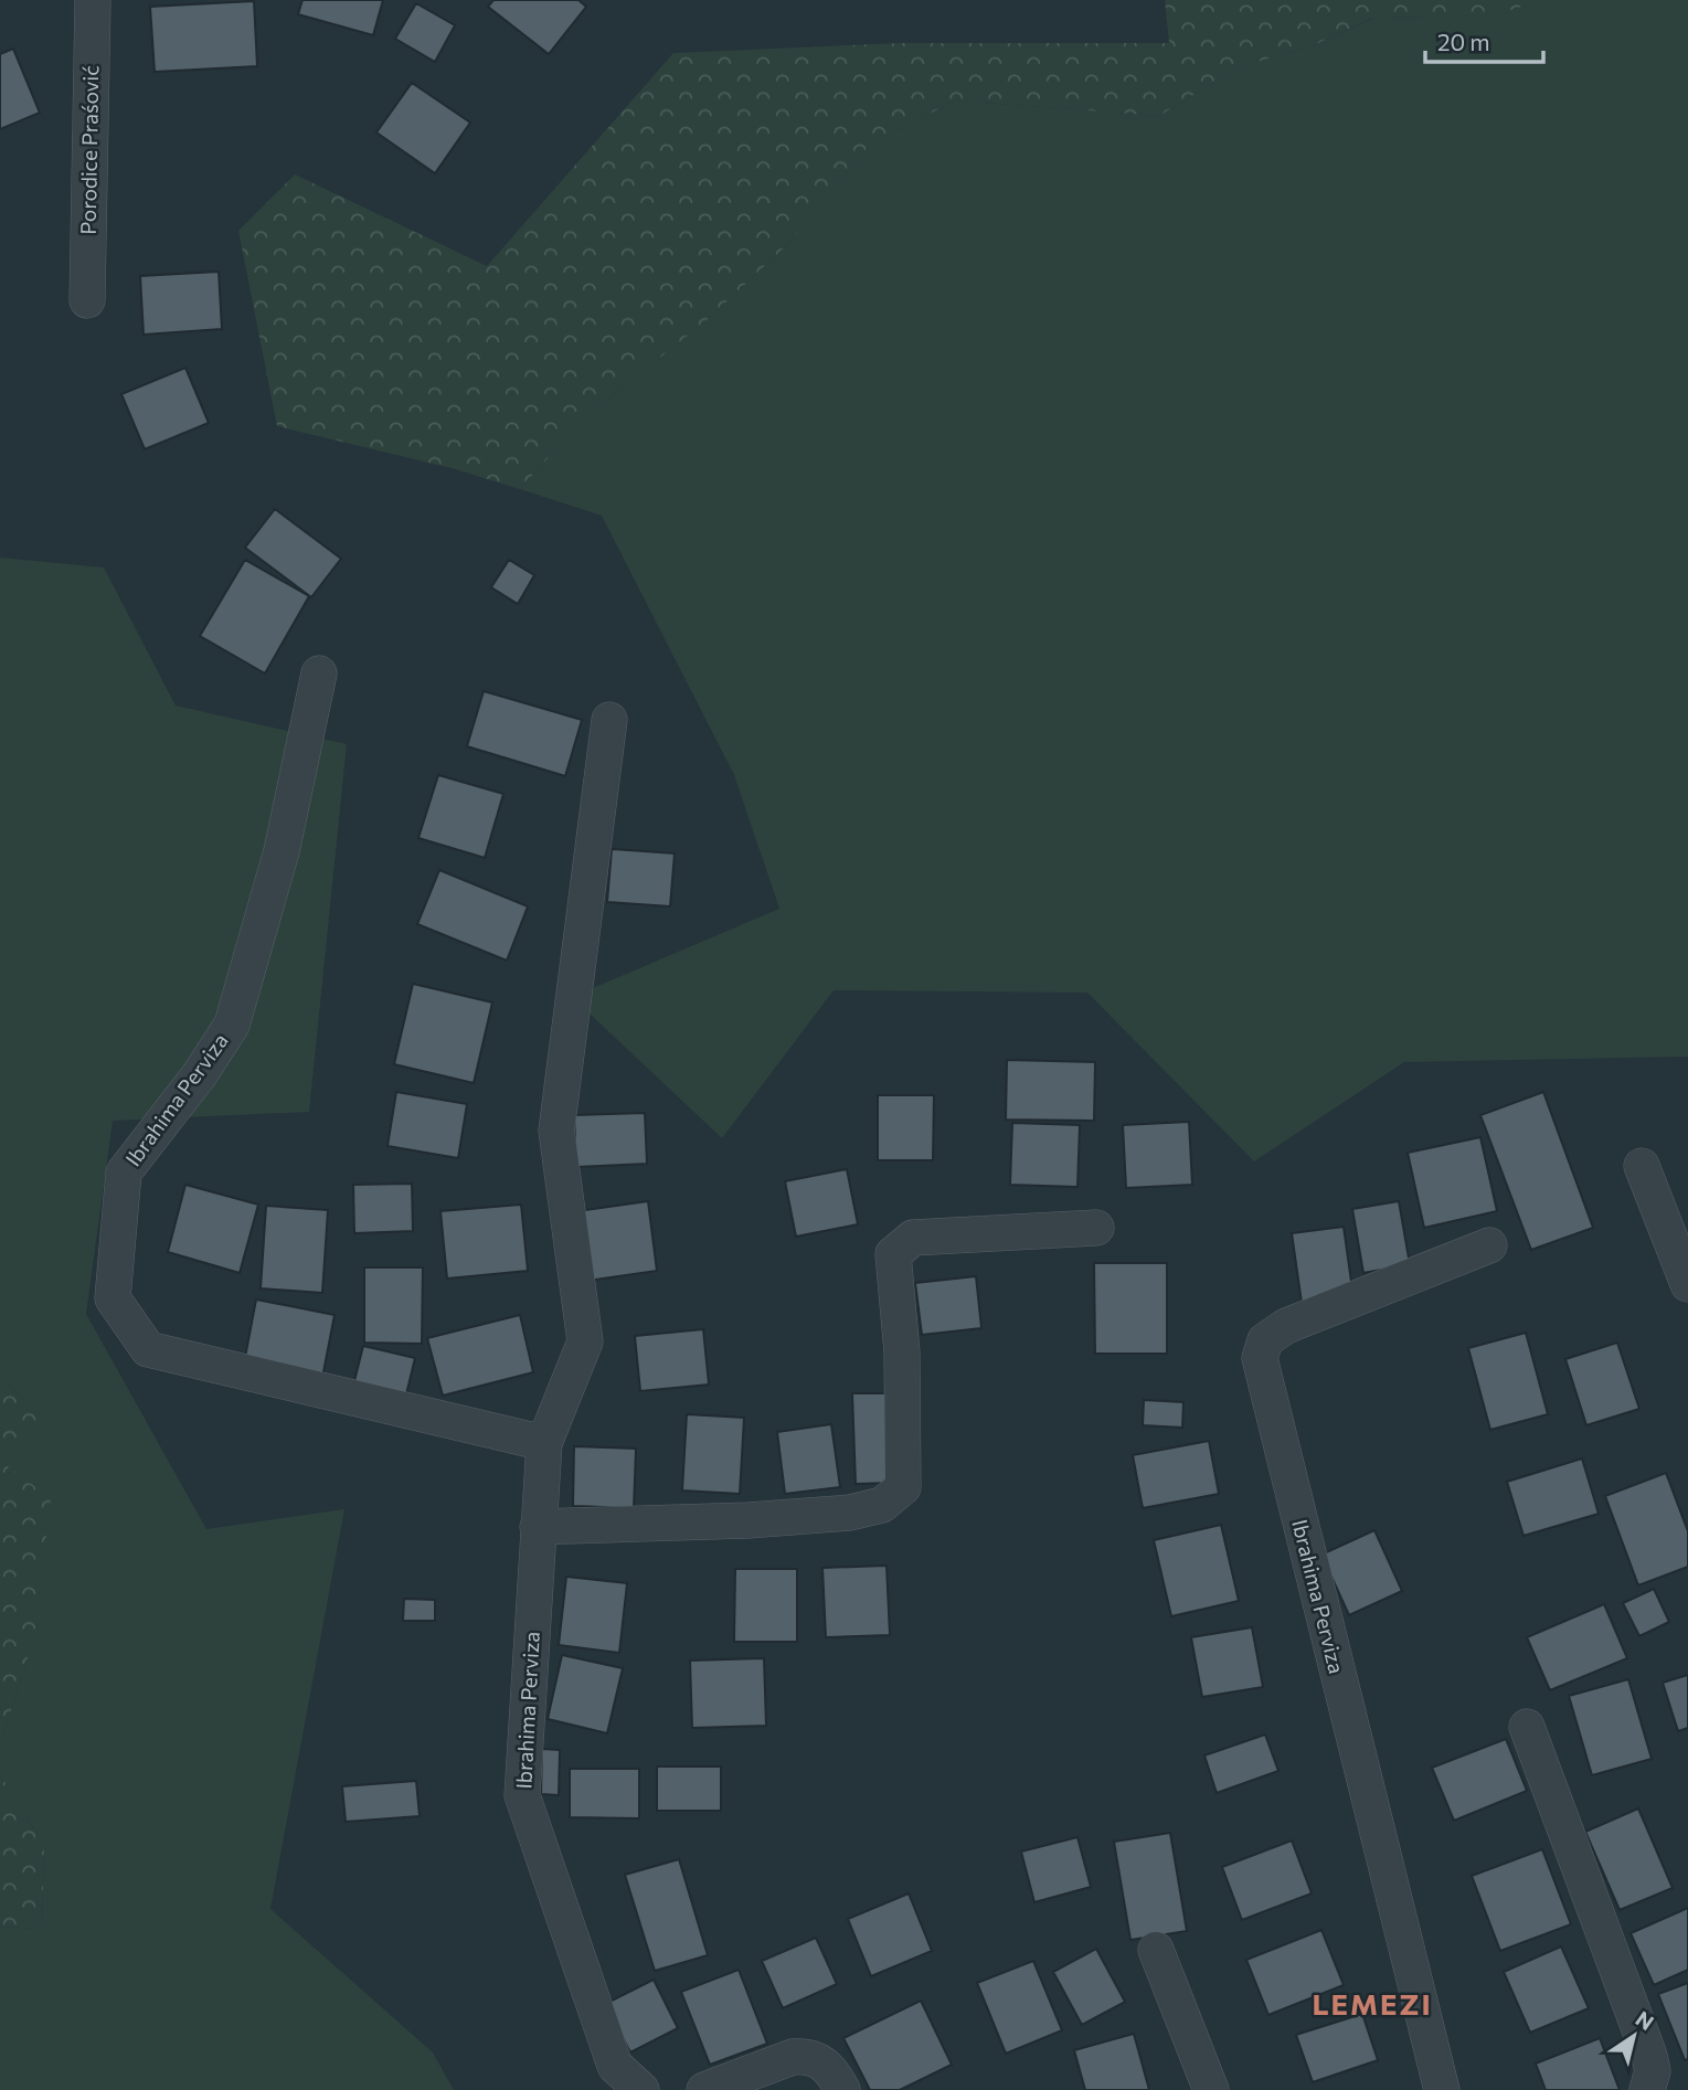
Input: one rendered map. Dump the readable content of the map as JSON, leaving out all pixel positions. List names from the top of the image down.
{
  "streets": {
    "street": ["Porodice Praśović", "Ibrahima Perviza"]
  },
  "districts": ["LEMEZI"],
  "scale_bar": "20 m",
  "north": "top right"
}
